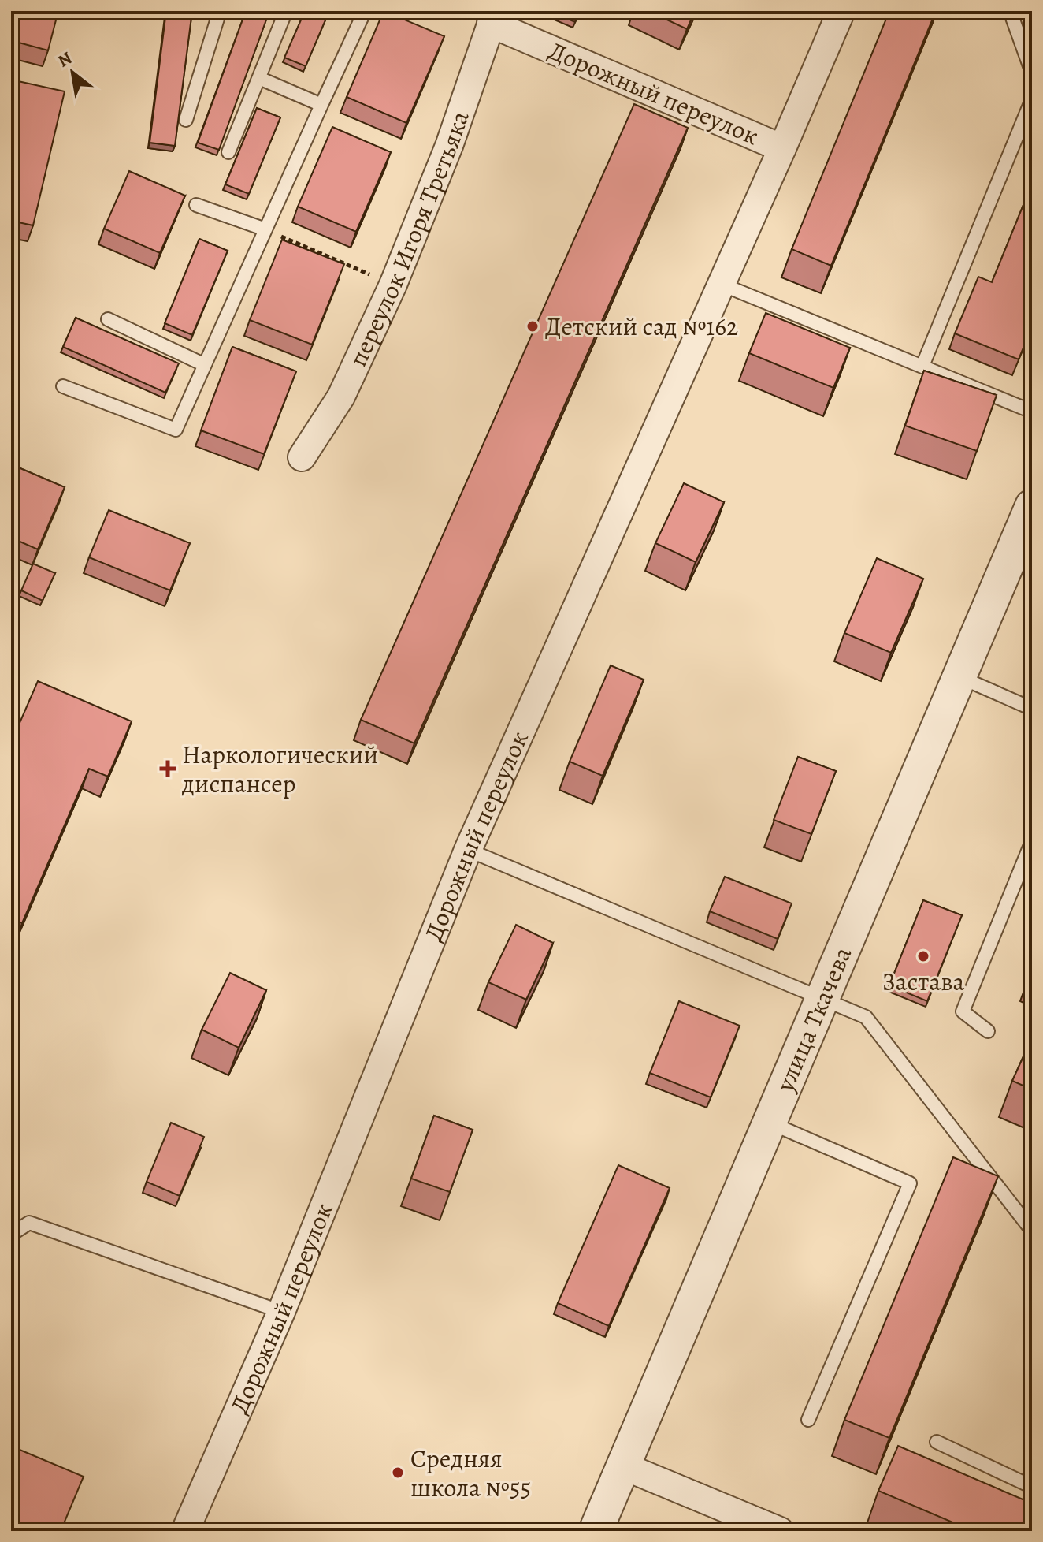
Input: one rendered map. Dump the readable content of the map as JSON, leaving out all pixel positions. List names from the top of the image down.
{
  "streets": {
    "street": ["Дорожный переулок", "переулок Игоря Третьяка", "улица Ткачева"]
  },
  "crossings": [
    ["Дорожный переулок", "переулок Игоря Третьяка"]
  ],
  "places": {
    "other": ["Детский сад №162", "Застава", "Средняя школа №55"],
    "health": ["Наркологический диспансер"]
  },
  "north": "top left"
}
